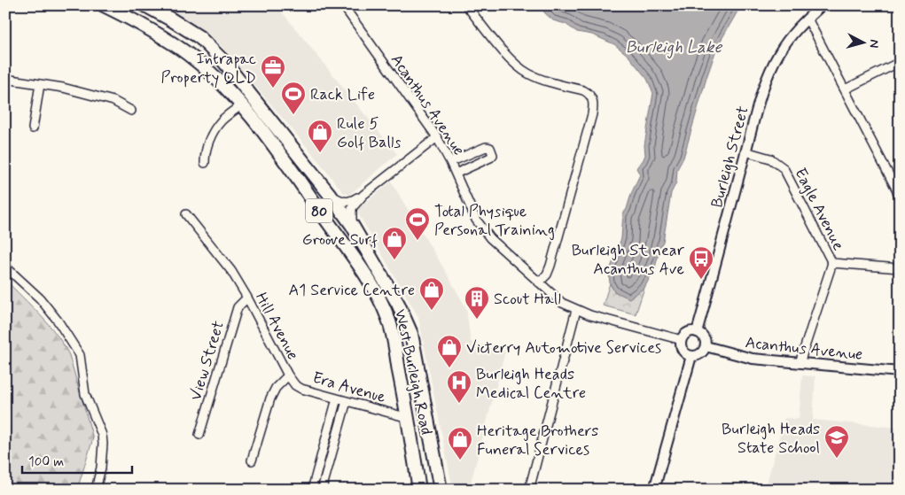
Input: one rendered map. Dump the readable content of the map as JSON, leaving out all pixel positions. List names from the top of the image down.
{
  "streets": {
    "main road": ["80", "West Burleigh Road"],
    "street": [
      "Acanthus Avenue",
      "Burleigh Street",
      "Eagle Avenue",
      "Hill Avenue",
      "View Street",
      "Era Avenue"
    ]
  },
  "crossings": [
    ["Acanthus Avenue", "Burleigh Street"],
    ["Burleigh Street", "Eagle Avenue"],
    ["Hill Avenue", "View Street"],
    ["Hill Avenue", "Era Avenue"],
    ["West Burleigh Road", "Era Avenue"]
  ],
  "water": ["Burleigh Lake"],
  "places": {
    "office": ["Intrapac Property QLD"],
    "sports": ["Rack Life", "Total Physique Personal Training"],
    "shop": [
      "Rule 5 Golf Balls",
      "Groove Surf",
      "A1 Service Centre",
      "Victerry Automotive Services",
      "Heritage Brothers Funeral Services"
    ],
    "bus stop": ["Burleigh St near Acanthus Ave"],
    "building": ["Scout Hall"],
    "hospital": ["Burleigh Heads Medical Centre"],
    "school or university": ["Burleigh Heads State School"]
  },
  "scale_bar": "100 m",
  "north": "right"
}
